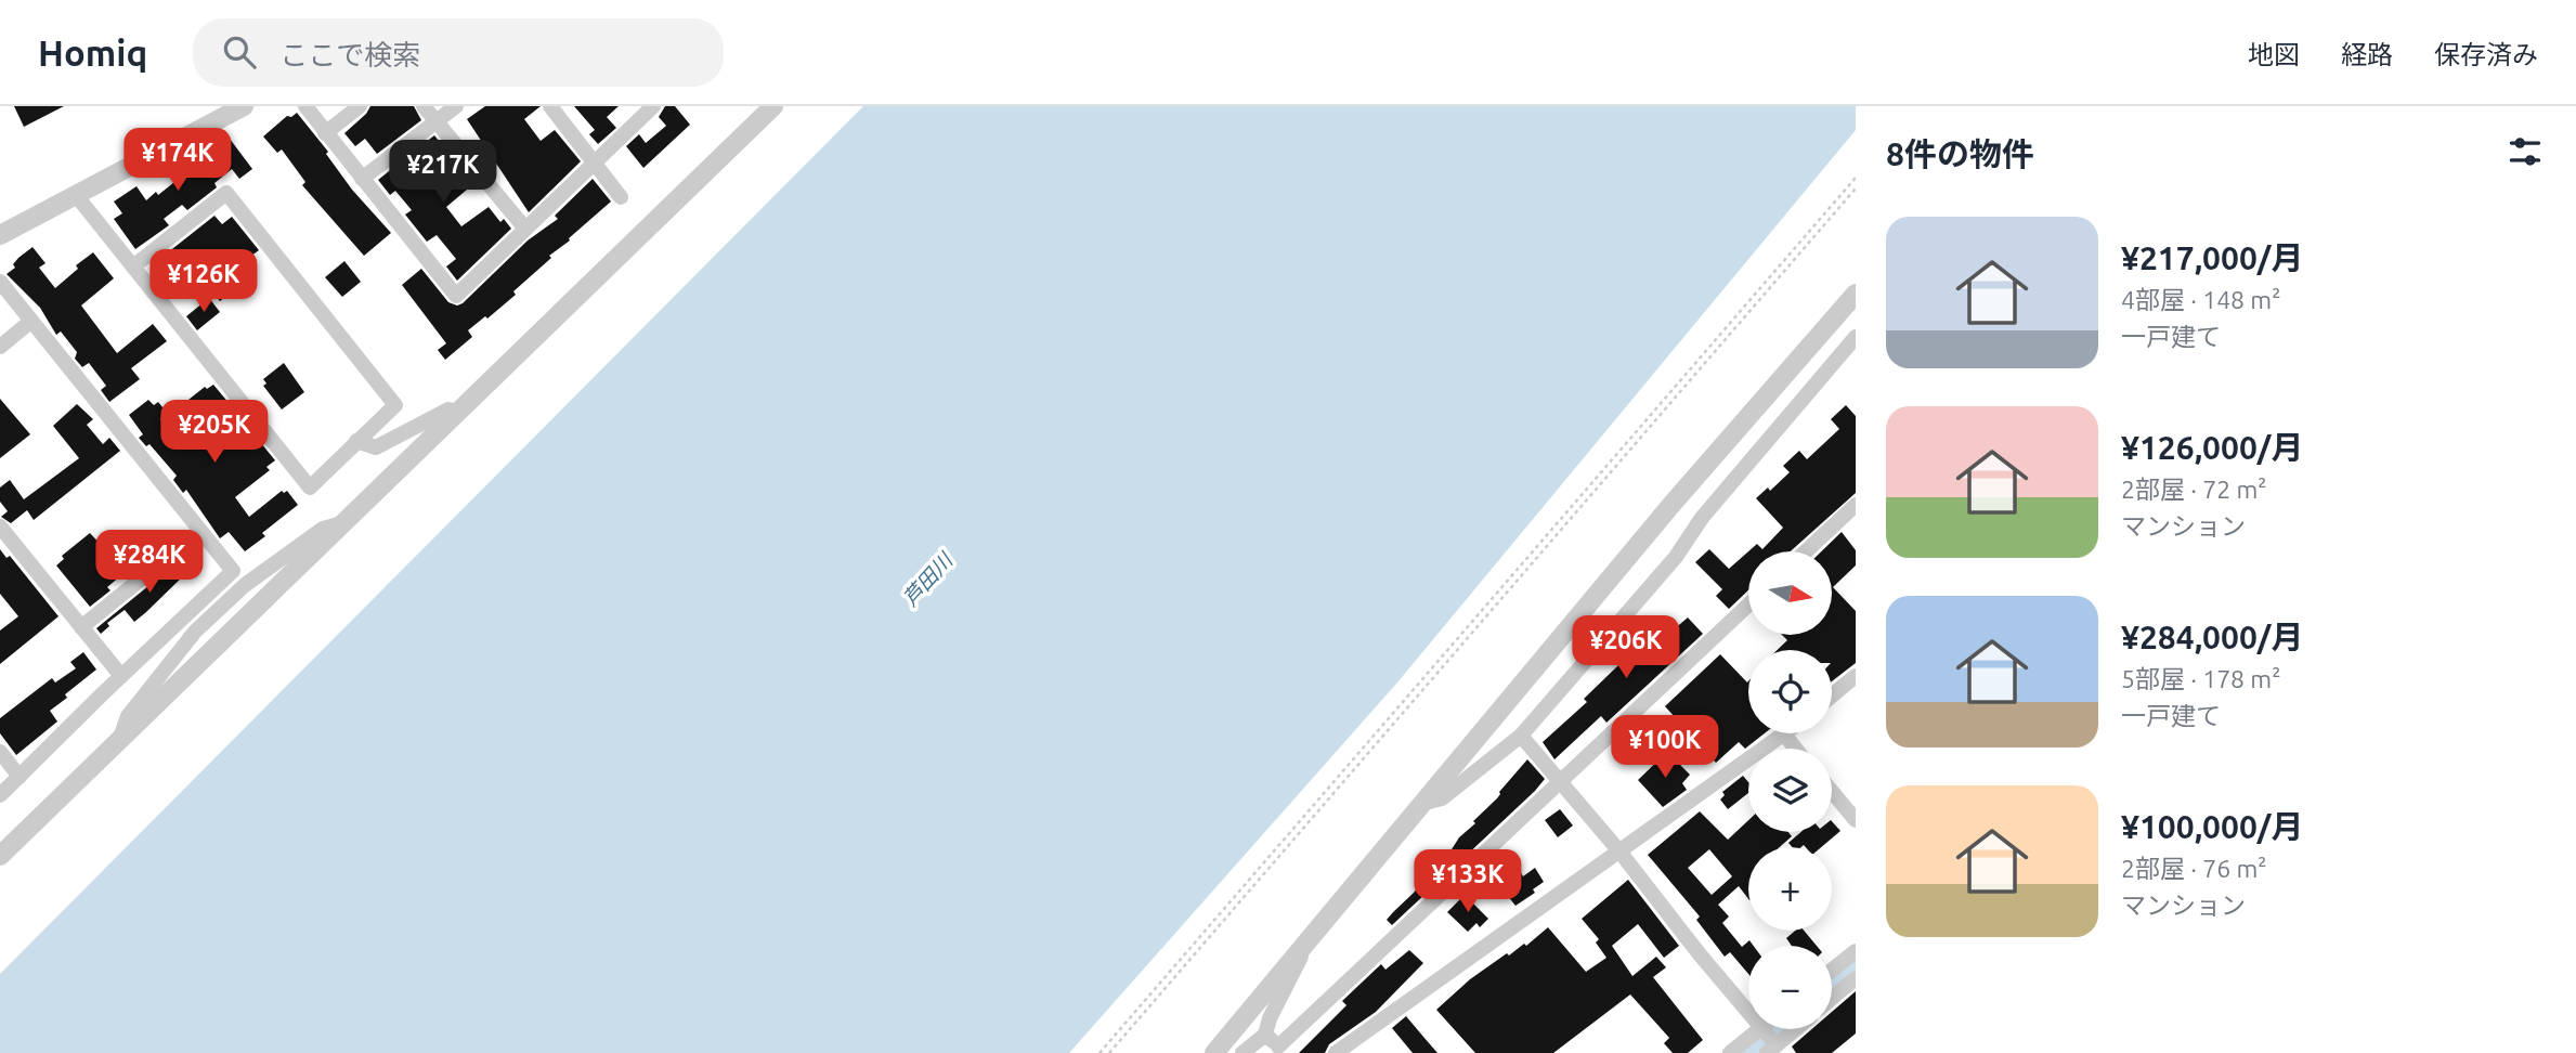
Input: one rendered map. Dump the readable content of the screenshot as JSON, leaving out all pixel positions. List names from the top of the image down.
{
  "water": ["芦田川"],
  "north": "right",
  "page": {
    "header": "Homiq",
    "search": "ここで検索",
    "nav": ["地図", "経路", "保存済み"],
    "heading": "8件の物件",
    "price": [
      "¥174K",
      "¥217K",
      "¥126K",
      "¥205K",
      "¥284K",
      "¥206K",
      "¥100K",
      "¥133K"
    ],
    "list": [
      {
        "name": "¥217,000/月",
        "note": "4部屋 · 148 m² · 一戸建て"
      },
      {
        "name": "¥126,000/月",
        "note": "2部屋 · 72 m² · マンション"
      },
      {
        "name": "¥284,000/月",
        "note": "5部屋 · 178 m² · 一戸建て"
      },
      {
        "name": "¥100,000/月",
        "note": "2部屋 · 76 m² · マンション"
      }
    ],
    "map_buttons": ["+", "−"]
  }
}
